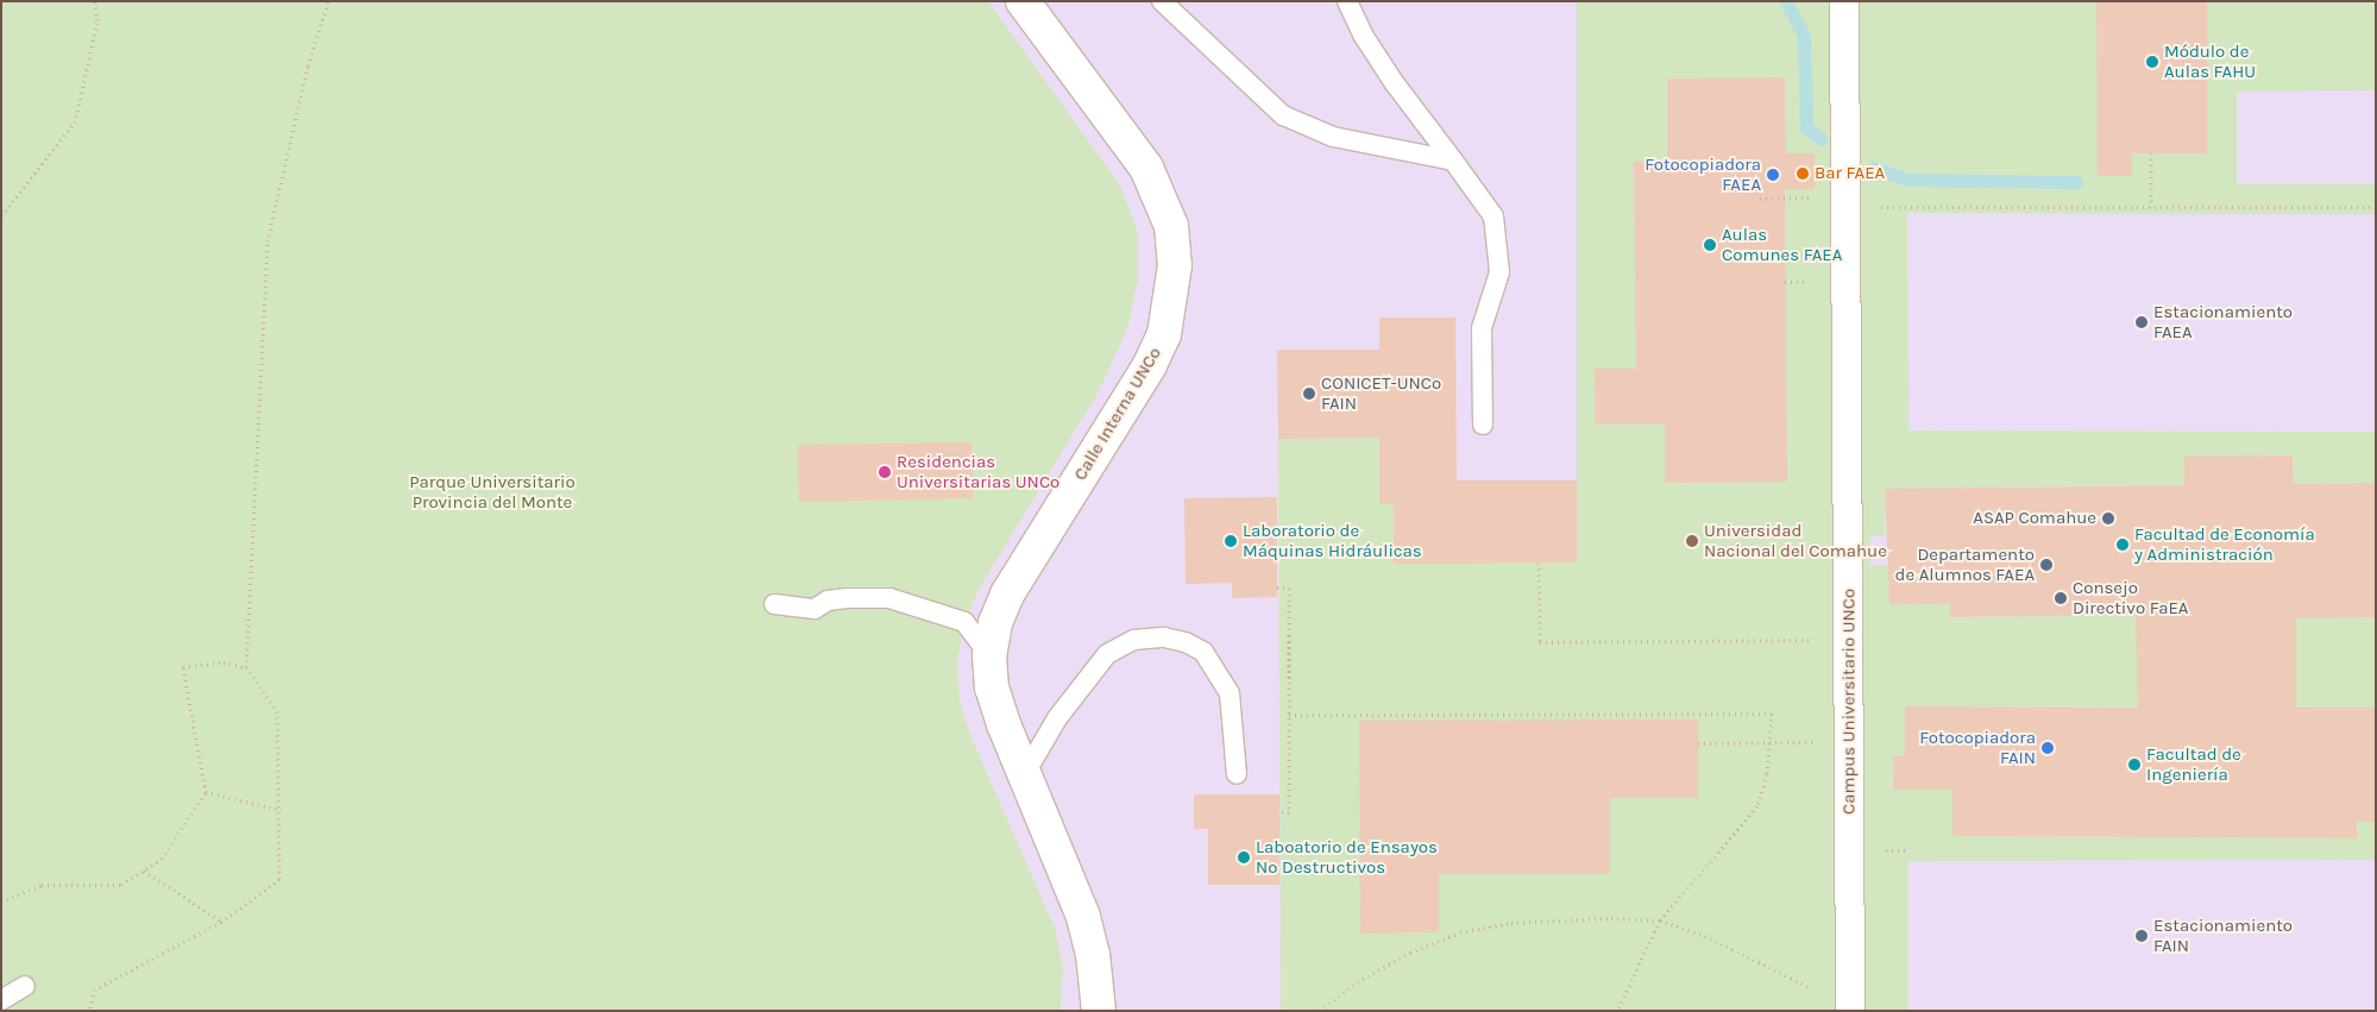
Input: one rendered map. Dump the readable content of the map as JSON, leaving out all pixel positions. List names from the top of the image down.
{
  "streets": {
    "street": ["Calle Interna UNCo", "Campus Universitario UNCo"]
  },
  "parks": ["Parque Universitario Provincia del Monte"],
  "places": [
    "Módulo de Aulas FAHU",
    "Bar FAEA",
    "Fotocopiadora FAEA",
    "Aulas Comunes FAEA",
    "Estacionamiento FAEA",
    "CONICET-UNCo FAIN",
    "Residencias Universitarias UNCo",
    "ASAP Comahue",
    "Laboratorio de Máquinas Hidráulicas",
    "Universidad Nacional del Comahue",
    "Facultad de Economía y Administración",
    "Departamento de Alumnos FAEA",
    "Consejo Directivo FaEA",
    "Fotocopiadora FAIN",
    "Facultad de Ingeniería",
    "Laboatorio de Ensayos No Destructivos",
    "Estacionamiento FAIN"
  ]
}
